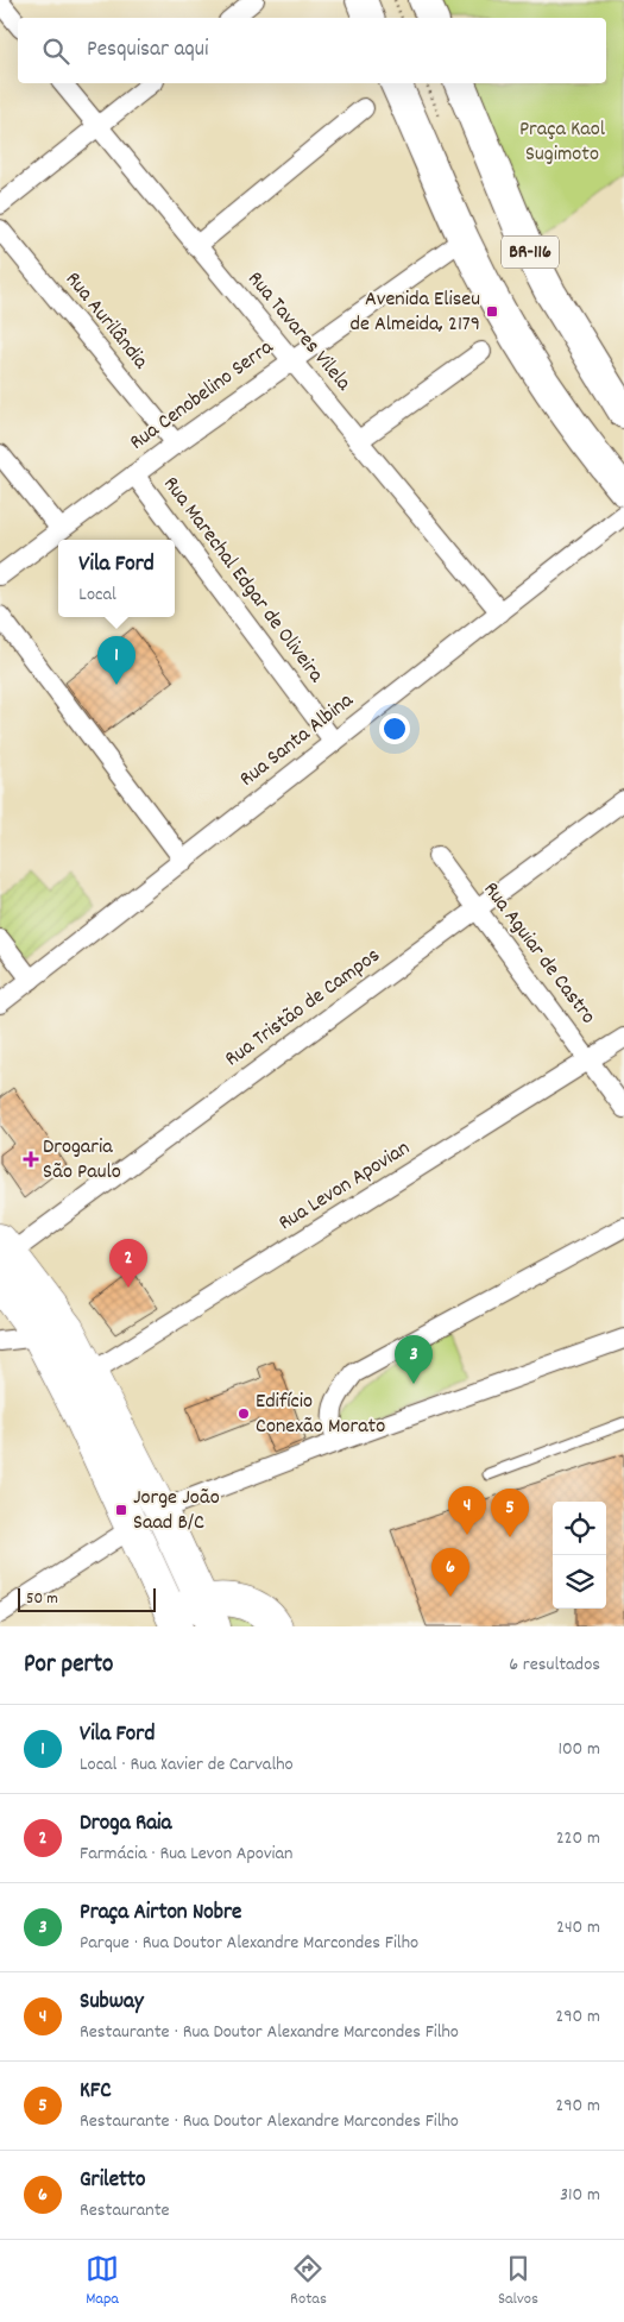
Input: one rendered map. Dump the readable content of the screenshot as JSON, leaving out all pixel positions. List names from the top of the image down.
{
  "streets": {
    "main road": ["BR-116"],
    "street": [
      "Rua Aurilândia",
      "Rua Tavares Vilela",
      "Rua Cenobelino Serra",
      "Rua Marechal Edgar de Oliveira",
      "Rua Santa Albina",
      "Rua Aguiar de Castro",
      "Rua Tristão de Campos",
      "Rua Levon Apovian"
    ]
  },
  "crossings": [
    ["BR-116", "Rua Cenobelino Serra"],
    ["Rua Aurilândia", "Rua Cenobelino Serra"],
    ["Rua Tavares Vilela", "Rua Cenobelino Serra"],
    ["Rua Tavares Vilela", "Rua Santa Albina"],
    ["Rua Cenobelino Serra", "Rua Marechal Edgar de Oliveira"],
    ["Rua Marechal Edgar de Oliveira", "Rua Santa Albina"],
    ["Rua Aguiar de Castro", "Rua Tristão de Campos"],
    ["Rua Aguiar de Castro", "Rua Levon Apovian"]
  ],
  "parks": ["Praça Kaol Sugimoto"],
  "places": {
    "transit": ["Avenida Eliseu de Almeida, 2179", "Jorge João Saad B/C"],
    "health": ["Drogaria São Paulo"],
    "other": ["Edifício Conexão Morato"]
  },
  "scale_bar": "50 m",
  "page": {
    "search": "Pesquisar aqui",
    "popup": ["Vila Ford", "Local"],
    "pins": [
      "1",
      "2",
      "3",
      "4",
      "5",
      "6"
    ],
    "scale": "50 m",
    "heading": ["Por perto", "6 resultados"],
    "list": [
      {
        "mark": "1",
        "name": "Vila Ford",
        "note": "Local · Rua Xavier de Carvalho",
        "value": "100 m"
      },
      {
        "mark": "2",
        "name": "Droga Raia",
        "note": "Farmácia · Rua Levon Apovian",
        "value": "220 m"
      },
      {
        "mark": "3",
        "name": "Praça Airton Nobre",
        "note": "Parque · Rua Doutor Alexandre Marcondes Filho",
        "value": "240 m"
      },
      {
        "mark": "4",
        "name": "Subway",
        "note": "Restaurante · Rua Doutor Alexandre Marcondes Filho",
        "value": "290 m"
      },
      {
        "mark": "5",
        "name": "KFC",
        "note": "Restaurante · Rua Doutor Alexandre Marcondes Filho",
        "value": "290 m"
      },
      {
        "mark": "6",
        "name": "Griletto",
        "note": "Restaurante",
        "value": "310 m"
      }
    ],
    "nav": ["Mapa", "Rotas", "Salvos"]
  }
}
